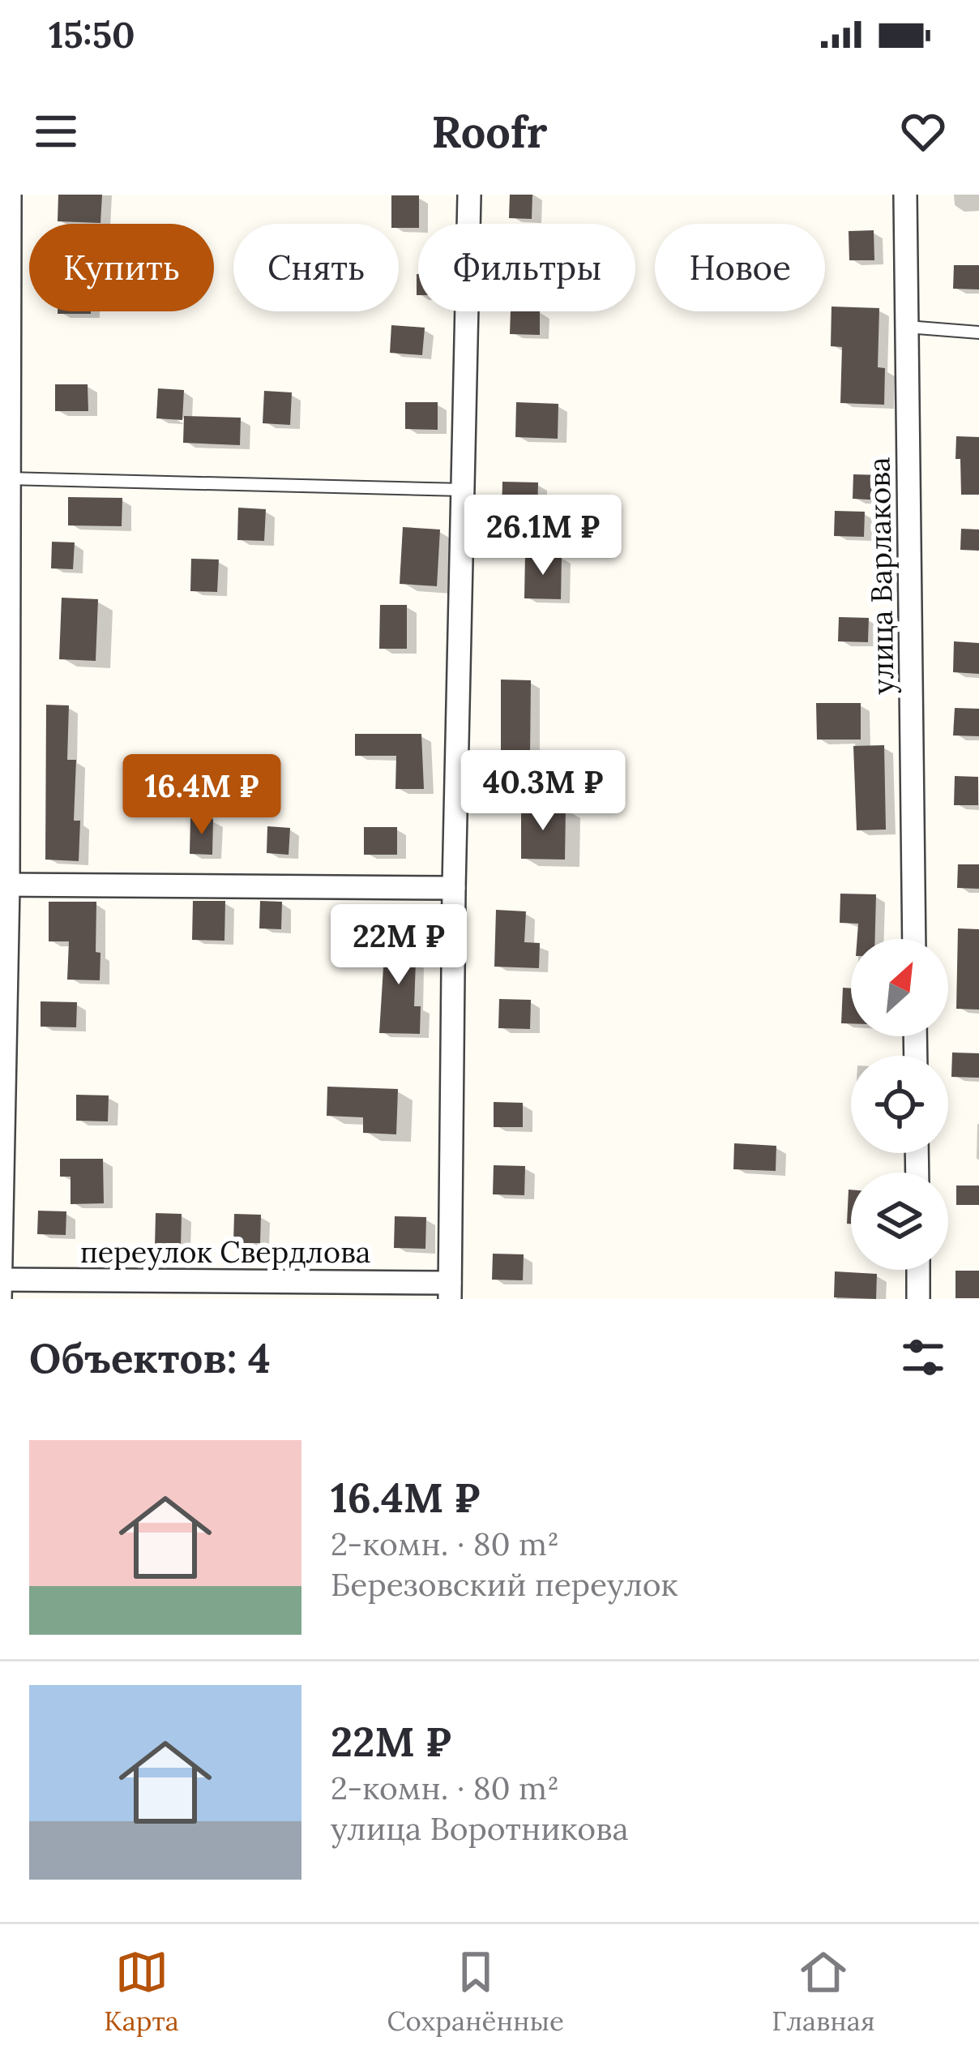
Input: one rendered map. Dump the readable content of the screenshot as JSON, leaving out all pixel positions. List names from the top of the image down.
{
  "streets": {
    "street": ["улица Варлакова", "переулок Свердлова"]
  },
  "north": "top right",
  "page": {
    "status": "15:50",
    "header": "Roofr",
    "chip": [
      "Купить",
      "Снять",
      "Фильтры",
      "Новое"
    ],
    "price": [
      "26.1M ₽",
      "40.3M ₽",
      "16.4M ₽",
      "22M ₽"
    ],
    "heading": "Объектов: 4",
    "list": [
      {
        "name": "16.4M ₽",
        "note": "2-комн. · 80 m² · Березовский переулок"
      },
      {
        "name": "22M ₽",
        "note": "2-комн. · 80 m² · улица Воротникова"
      }
    ],
    "tabs": ["Карта", "Сохранённые", "Главная"]
  }
}
